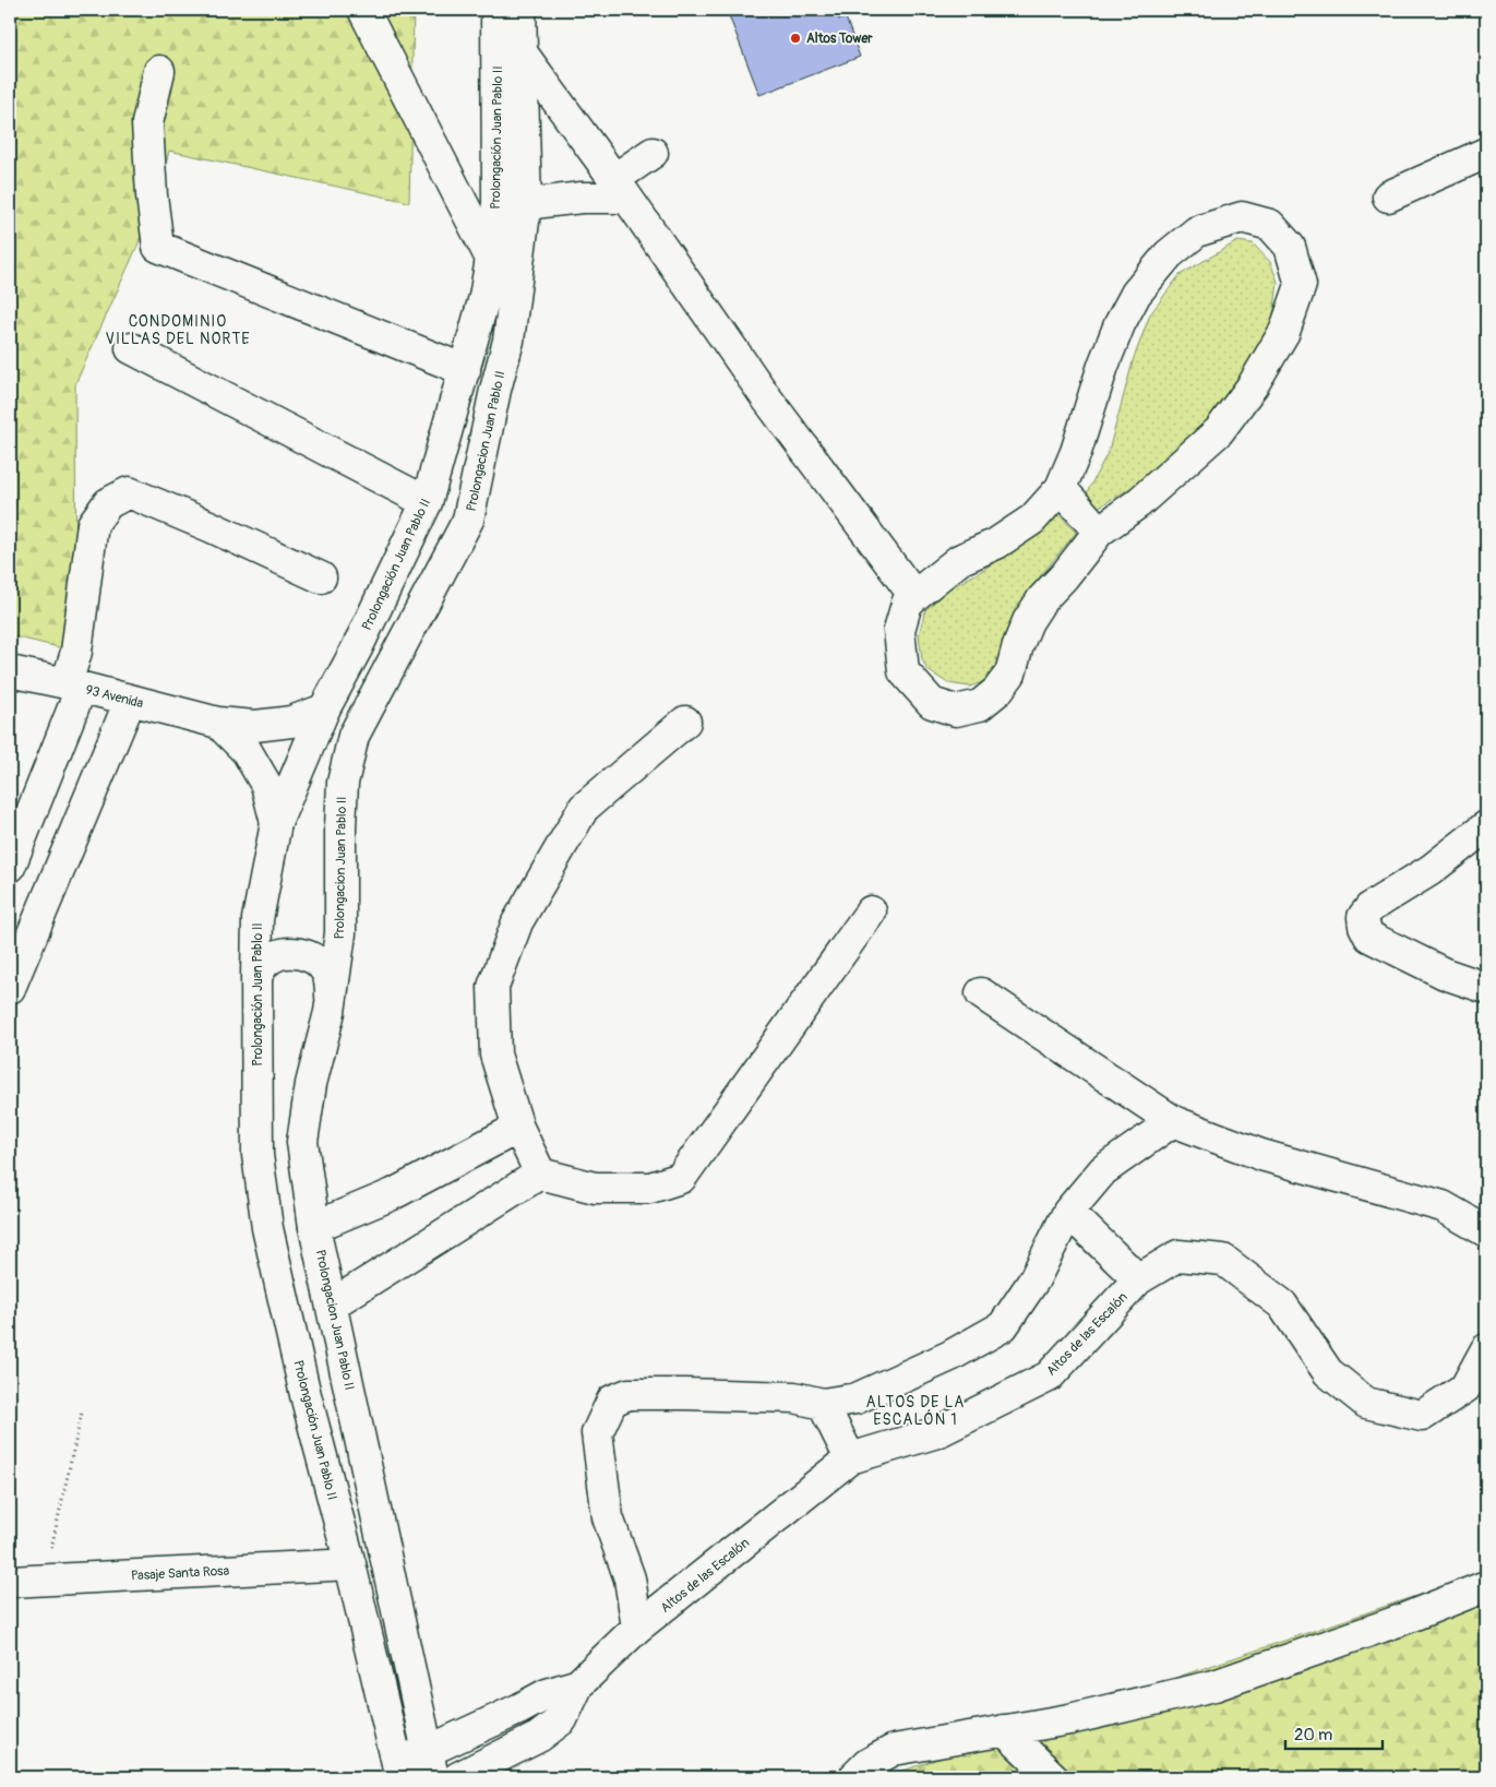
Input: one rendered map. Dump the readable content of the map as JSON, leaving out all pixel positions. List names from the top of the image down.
{
  "streets": {
    "street": [
      "Prolongación Juan Pablo II",
      "Prolongacion Juan Pablo II",
      "93 Avenida",
      "Altos de las Escalón",
      "Pasaje Santa Rosa"
    ]
  },
  "crossings": [
    ["Prolongación Juan Pablo II", "93 Avenida"],
    ["Prolongación Juan Pablo II", "Altos de las Escalón"],
    ["Prolongación Juan Pablo II", "Pasaje Santa Rosa"],
    ["Prolongacion Juan Pablo II", "Altos de las Escalón"]
  ],
  "districts": ["CONDOMINIO VILLAS DEL NORTE", "ALTOS DE LA ESCALÓN 1"],
  "places": ["Altos Tower"],
  "scale_bar": "20 m"
}
